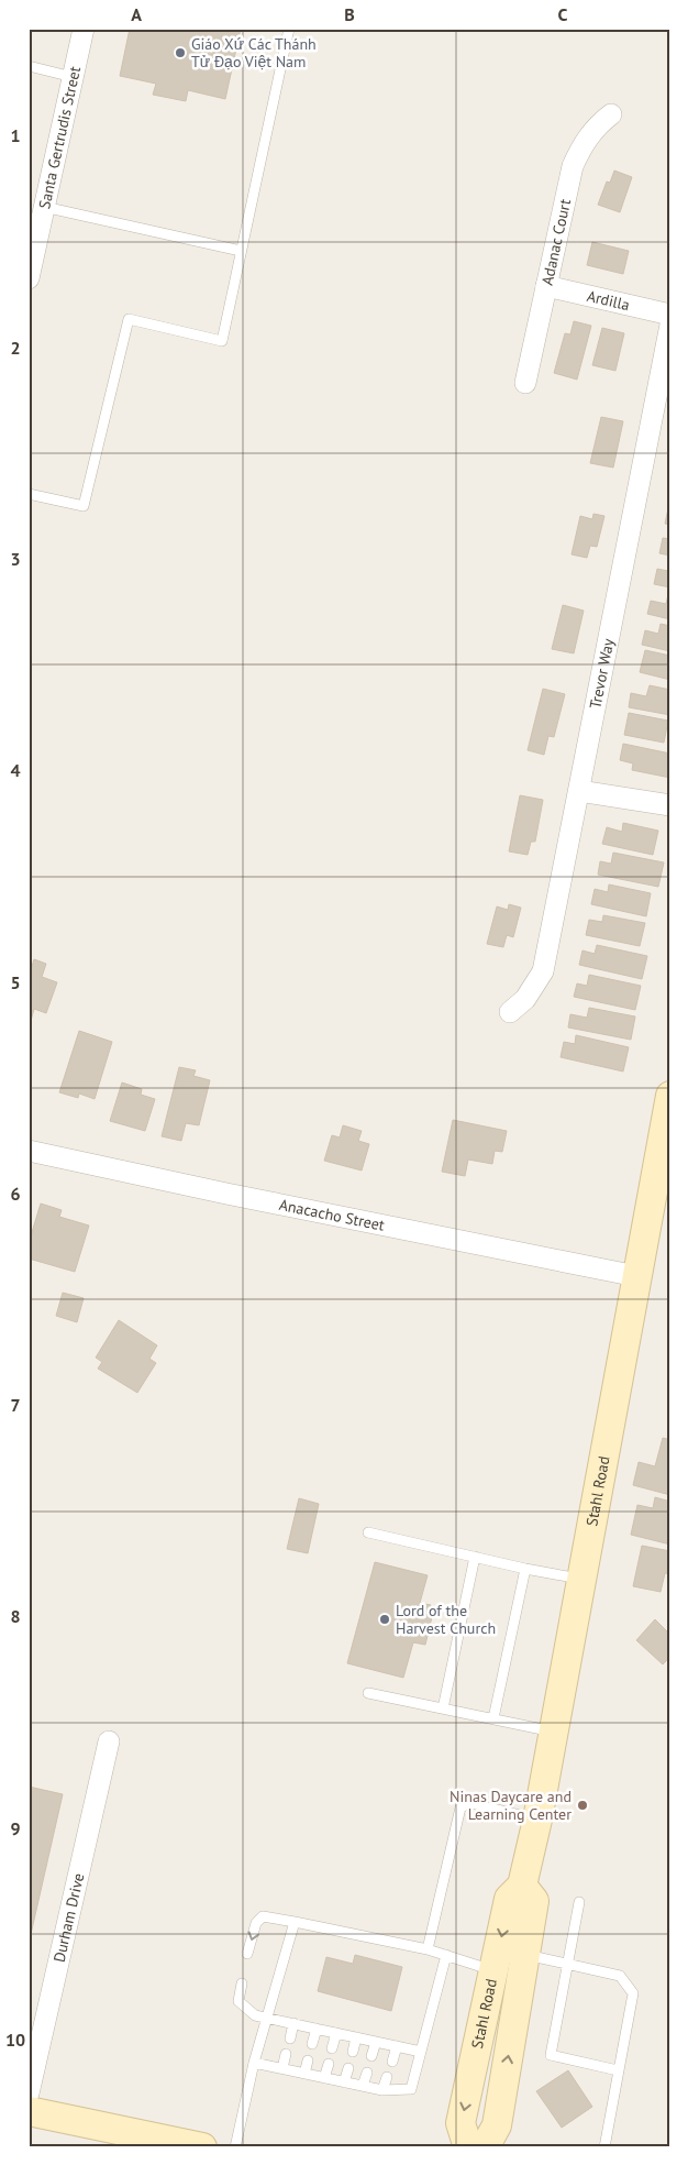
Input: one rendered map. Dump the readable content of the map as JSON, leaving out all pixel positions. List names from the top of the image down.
{
  "streets": {
    "street": [
      "Santa Gertrudis Street",
      "Adanac Court",
      "Ardilla",
      "Trevor Way",
      "Anacacho Street",
      "Stahl Road",
      "Durham Drive"
    ]
  },
  "crossings": [
    ["Adanac Court", "Ardilla"],
    ["Anacacho Street", "Stahl Road"]
  ],
  "places": ["Giáo Xứ Các Thánh Tử Đạo Việt Nam", "Lord of the Harvest Church", "Ninas Daycare and Learning Center"],
  "grid": {
    "columns": ["A", "B", "C"],
    "rows": [
      "1",
      "2",
      "3",
      "4",
      "5",
      "6",
      "7",
      "8",
      "9",
      "10"
    ]
  }
}
